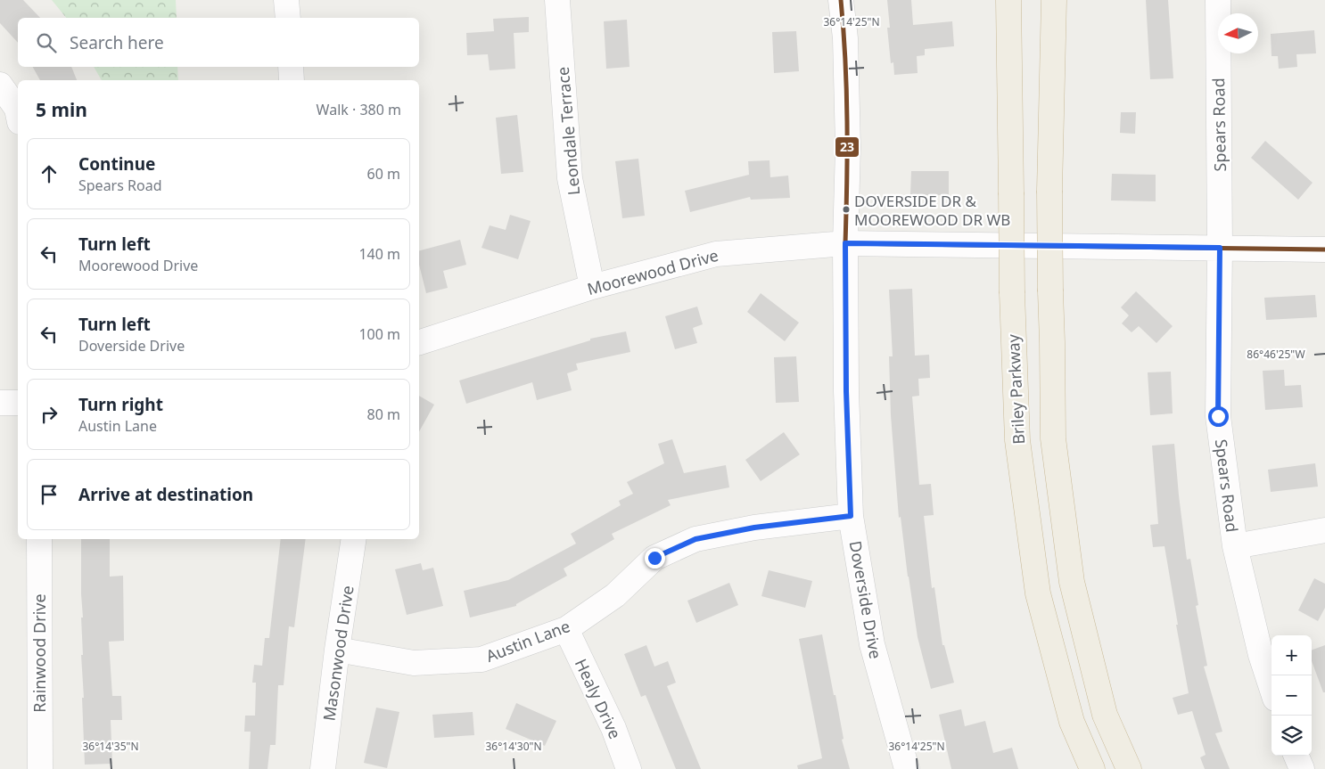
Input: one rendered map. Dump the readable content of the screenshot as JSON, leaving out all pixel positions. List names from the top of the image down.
{
  "streets": {
    "highway": ["Briley Parkway"],
    "street": [
      "Spears Road",
      "Leondale Terrace",
      "Moorewood Drive",
      "Doverside Drive",
      "Austin Lane",
      "Rainwood Drive",
      "Masonwood Drive",
      "Healy Drive"
    ]
  },
  "crossings": [
    ["Spears Road", "Moorewood Drive"],
    ["Leondale Terrace", "Moorewood Drive"],
    ["Moorewood Drive", "Doverside Drive"],
    ["Doverside Drive", "Austin Lane"],
    ["Austin Lane", "Masonwood Drive"],
    ["Austin Lane", "Healy Drive"]
  ],
  "places": ["DOVERSIDE DR & MOOREWOOD DR WB"],
  "lines": ["transit line 23"],
  "north": "left",
  "page": {
    "search": "Search here",
    "heading": ["5 min", "Walk · 380 m"],
    "list": [
      ["Continue", "Spears Road", "60 m"],
      ["Turn left", "Moorewood Drive", "140 m"],
      ["Turn left", "Doverside Drive", "100 m"],
      ["Turn right", "Austin Lane", "80 m"],
      "Arrive at destination"
    ],
    "map_buttons": ["+", "−"]
  },
  "coordinates": [
    "36°14'25\"N",
    "86°46'25\"W",
    "36°14'35\"N",
    "36°14'30\"N"
  ]
}
